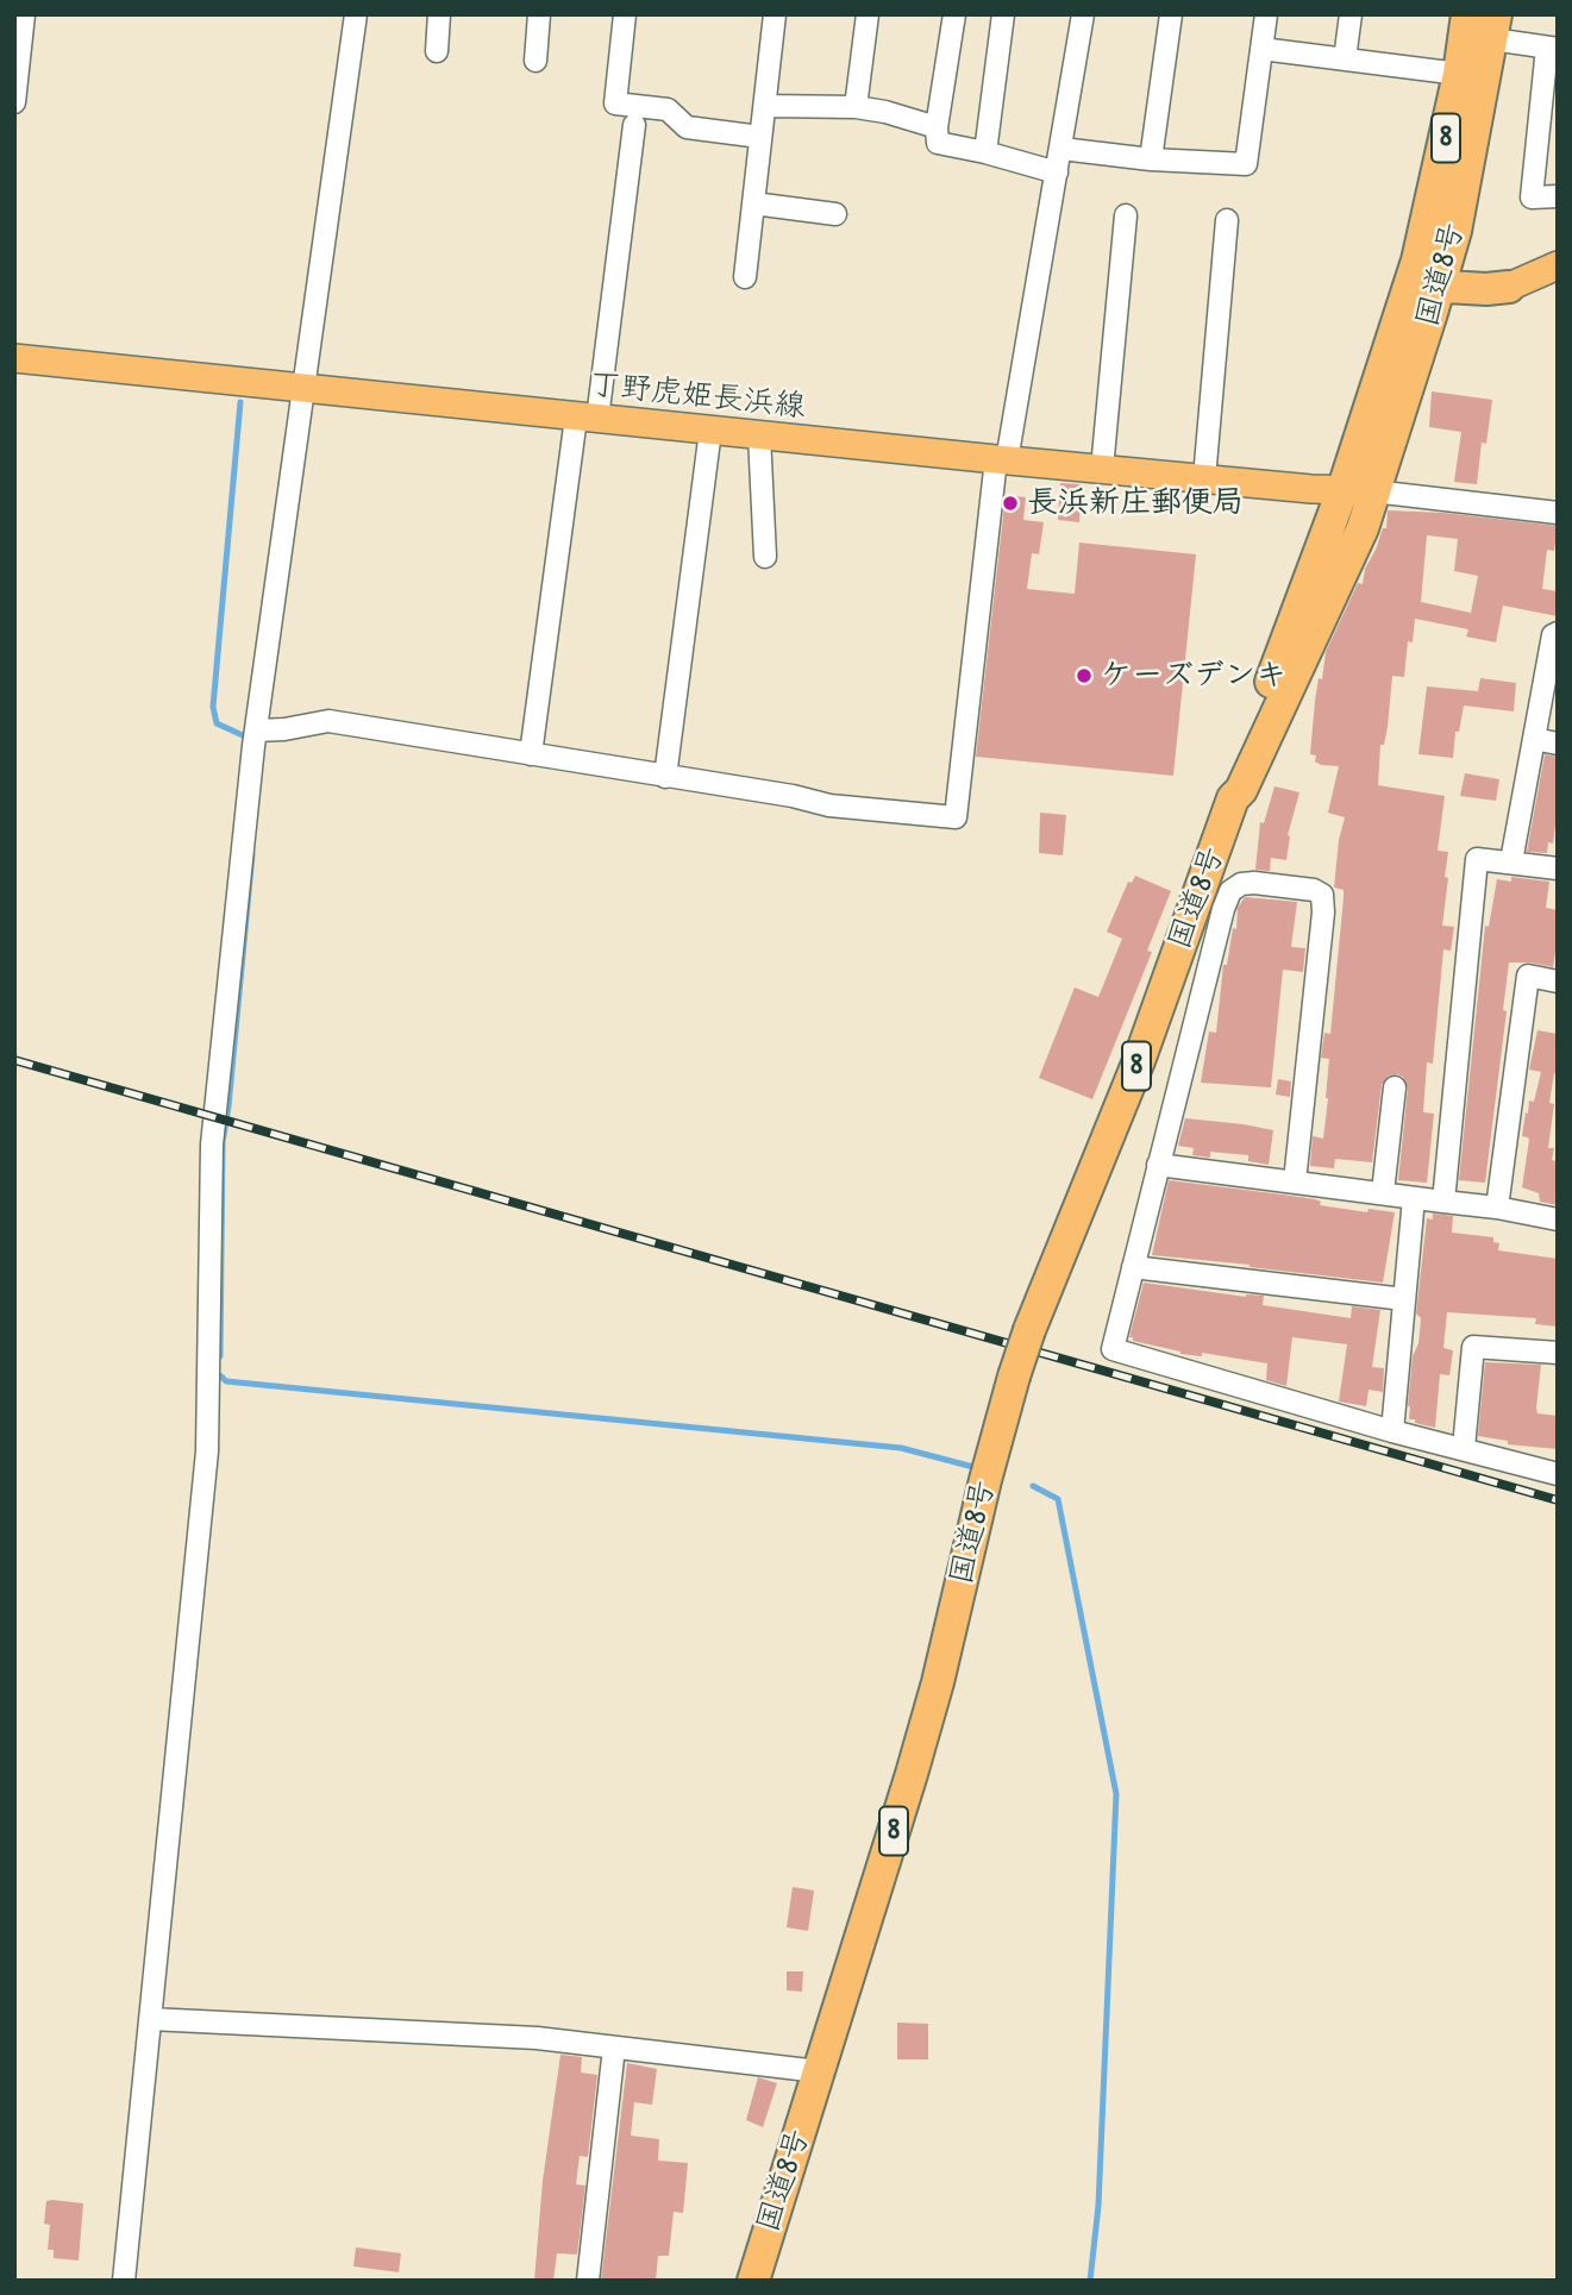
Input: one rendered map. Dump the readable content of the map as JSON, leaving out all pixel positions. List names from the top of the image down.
{
  "streets": {
    "highway": ["8", "国道8号"],
    "main road": ["丁野虎姫長浜線"]
  },
  "crossings": [
    ["国道8号", "丁野虎姫長浜線"]
  ],
  "places": ["長浜新庄郵便局", "ケーズデンキ"]
}
